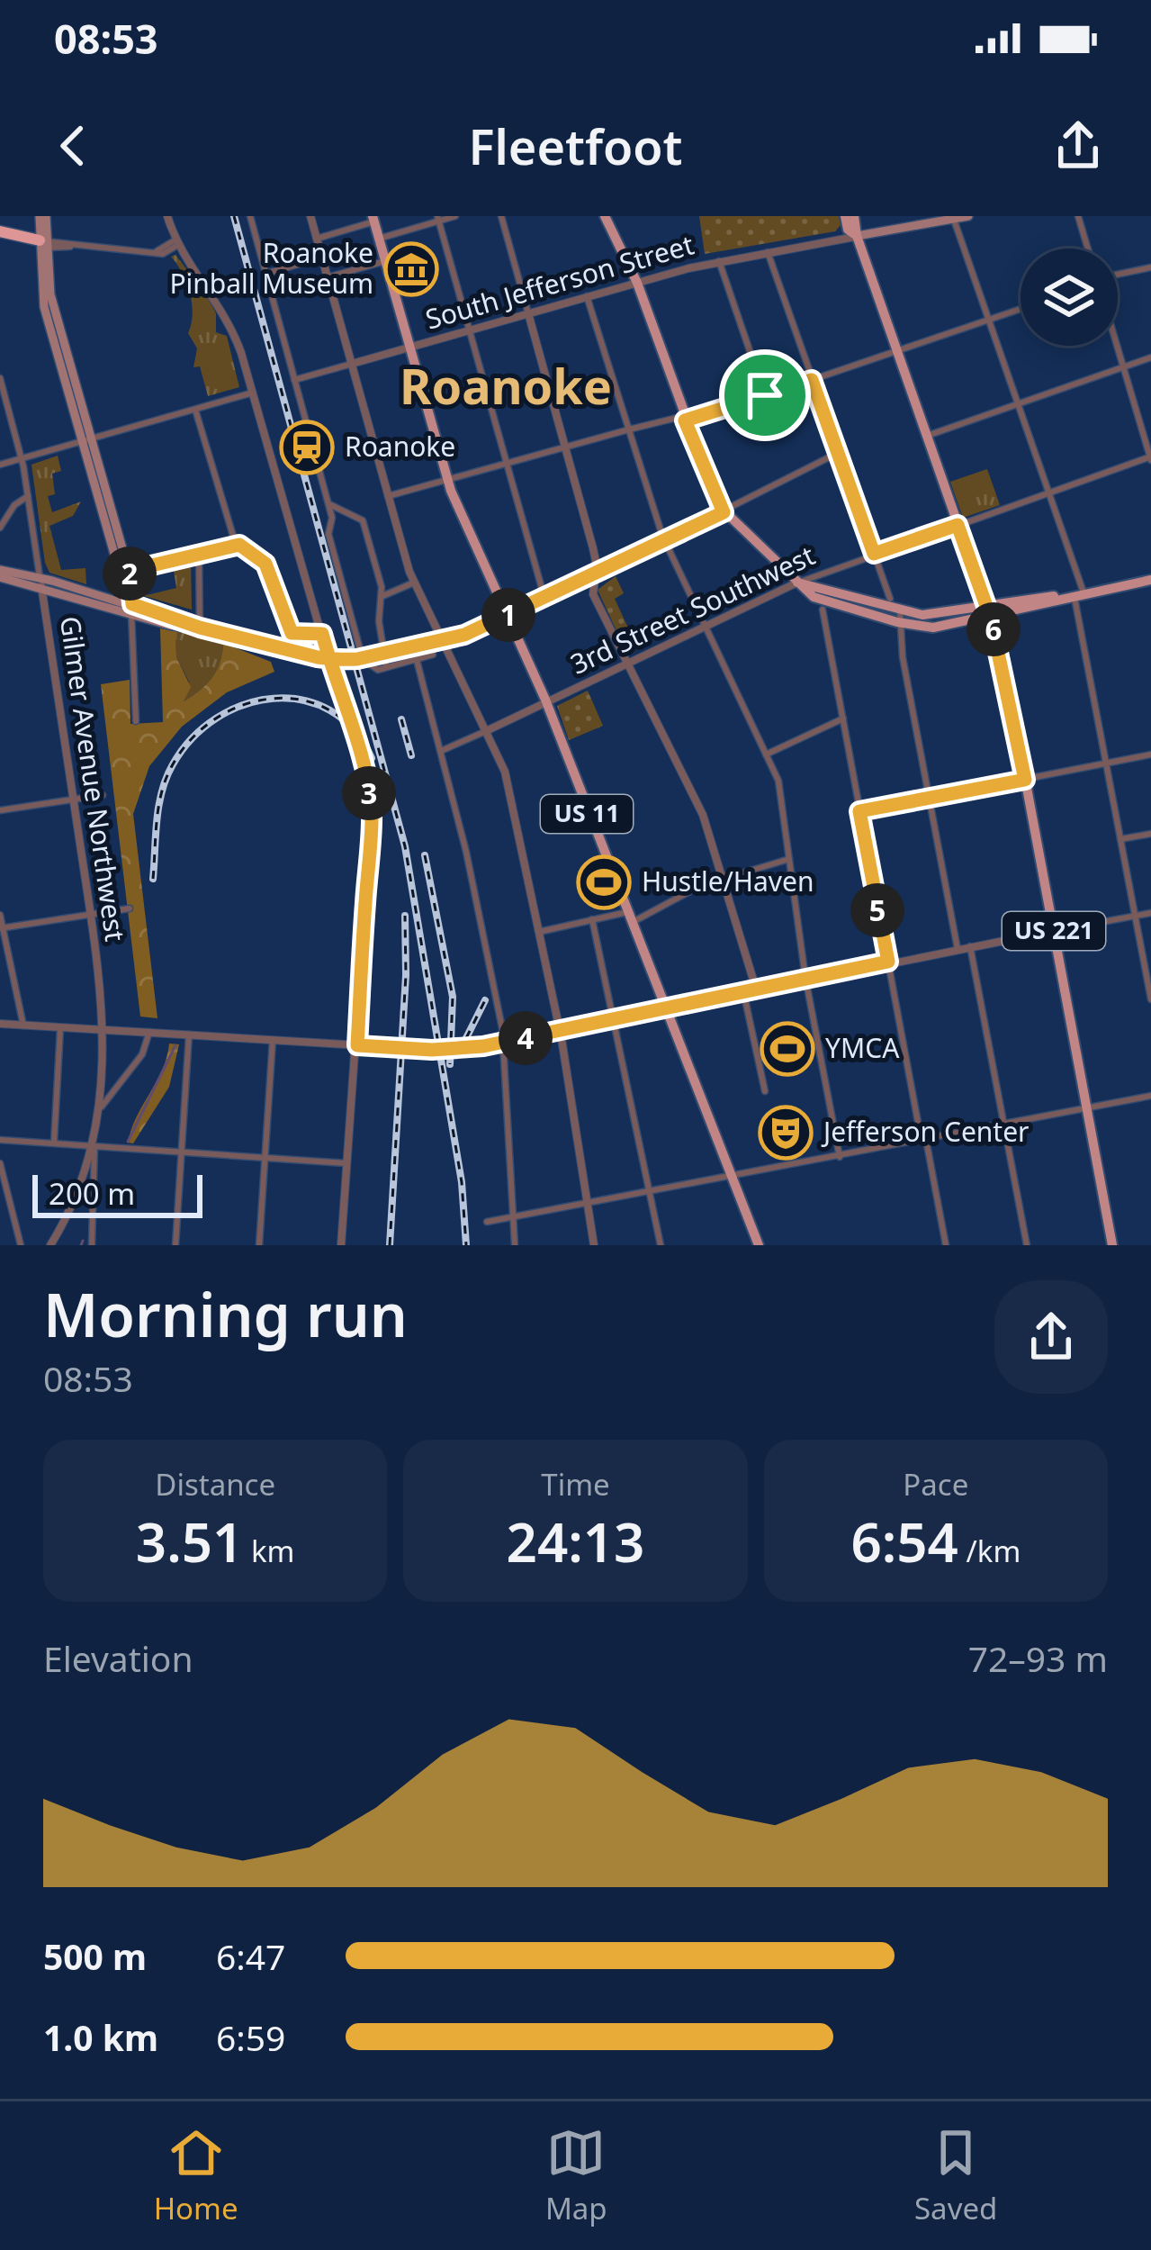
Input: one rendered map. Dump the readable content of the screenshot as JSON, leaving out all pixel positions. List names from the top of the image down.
{
  "streets": {
    "main road": ["South Jefferson Street", "US 11", "US 221"],
    "street": ["3rd Street Southwest", "Gilmer Avenue Northwest"]
  },
  "crossings": [
    ["South Jefferson Street", "US 11"],
    ["3rd Street Southwest", "US 11"]
  ],
  "districts": ["Roanoke"],
  "places": {
    "museum": ["Roanoke Pinball Museum"],
    "station": ["Roanoke"],
    "sports": ["Hustle/Haven", "YMCA"],
    "theatre": ["Jefferson Center"]
  },
  "scale_bar": "200 m",
  "page": {
    "status": "08:53",
    "header": "Fleetfoot",
    "pins": [
      "2",
      "1",
      "6",
      "3",
      "5",
      "4"
    ],
    "scale": "200 m",
    "heading": ["Morning run", "08:53"],
    "stats": [
      ["Distance", "3.51 km"],
      ["Time", "24:13"],
      ["Pace", "6:54 /km"]
    ],
    "chart": ["Elevation", "72–93 m"],
    "list": [
      {
        "name": "500 m",
        "note": "6:47"
      },
      {
        "name": "1.0 km",
        "note": "6:59"
      }
    ],
    "tabs": ["Home", "Map", "Saved"]
  }
}
